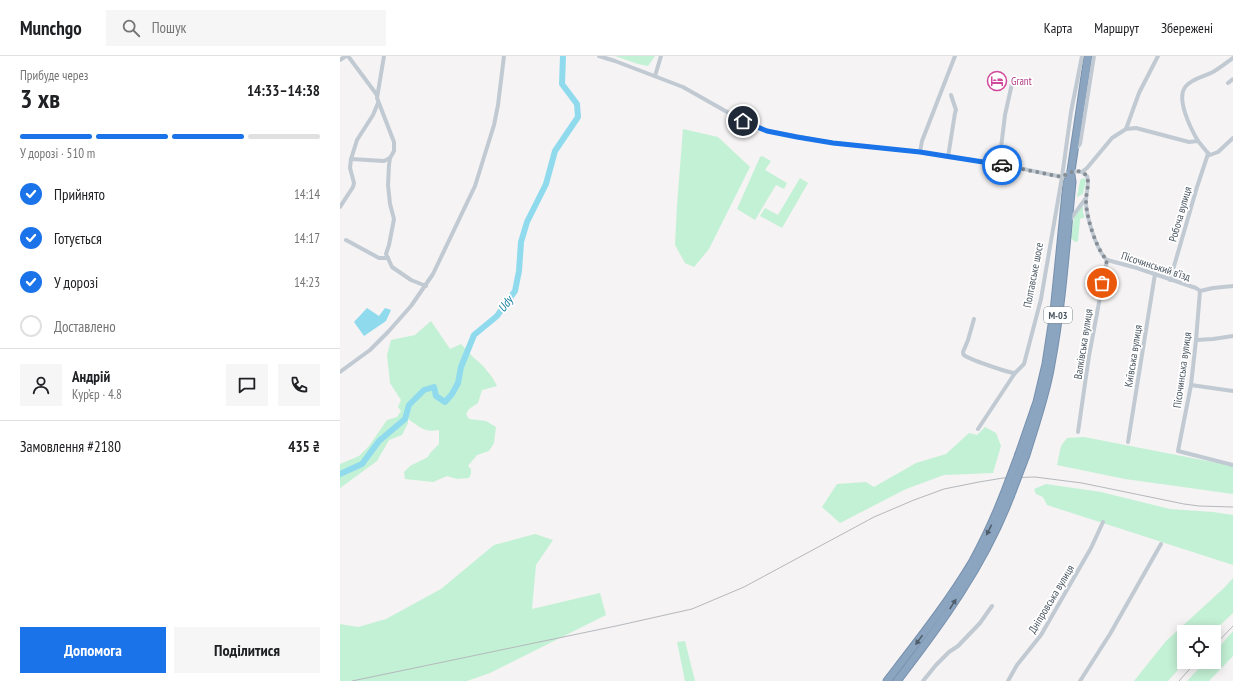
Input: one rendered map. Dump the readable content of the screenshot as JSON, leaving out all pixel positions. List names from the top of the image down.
{
  "streets": {
    "highway": ["М-03"],
    "street": [
      "Робоча вулиця",
      "Пісочинський в’їзд",
      "Полтавське шосе",
      "Валківська вулиця",
      "Київська вулиця",
      "Пісочинська вулиця",
      "Дніпровська вулиця"
    ]
  },
  "crossings": [
    ["Робоча вулиця", "Пісочинський в’їзд"],
    ["Пісочинський в’їзд", "Валківська вулиця"],
    ["Пісочинський в’їзд", "Київська вулиця"],
    ["Пісочинський в’їзд", "Пісочинська вулиця"]
  ],
  "water": ["Udy"],
  "places": {
    "hotel": ["Grant"]
  },
  "page": {
    "header": "Munchgo",
    "search": "Пошук",
    "nav": ["Карта", "Маршрут", "Збережені"],
    "heading": ["3 хв", "Прибуде через", "14:33–14:38"],
    "panel": [
      "Андрій",
      "Кур’єр · 4.8",
      "Замовлення #2180",
      "435 ₴"
    ],
    "bar": "У дорозі · 510 m",
    "list": [
      ["Прийнято", "14:14"],
      ["Готується", "14:17"],
      ["У дорозі", "14:23"],
      "Доставлено"
    ],
    "buttons": ["Допомога", "Поділитися"]
  }
}
